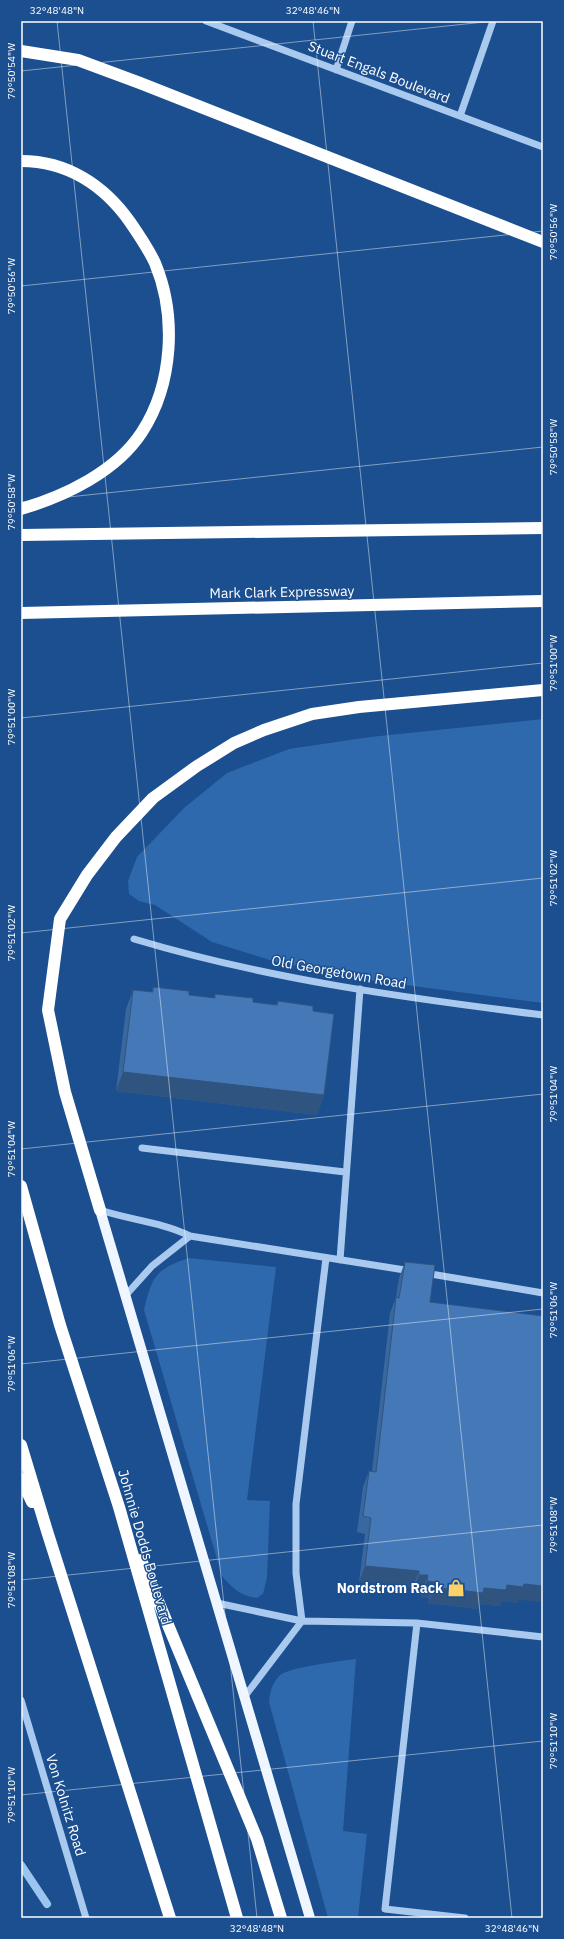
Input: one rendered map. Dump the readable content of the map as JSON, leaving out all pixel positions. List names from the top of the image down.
{
  "streets": {
    "highway": ["Mark Clark Expressway", "Johnnie Dodds Boulevard"],
    "street": ["Stuart Engals Boulevard", "Old Georgetown Road", "Von Kolnitz Road"]
  },
  "places": {
    "shop": ["Nordstrom Rack"]
  },
  "coordinates": [
    "32°48'48\"N",
    "32°48'46\"N",
    "79°50'54\"W",
    "79°50'56\"W",
    "79°50'58\"W",
    "79°51'00\"W",
    "79°51'02\"W",
    "79°51'04\"W",
    "79°51'06\"W",
    "79°51'08\"W",
    "79°51'10\"W"
  ]
}
